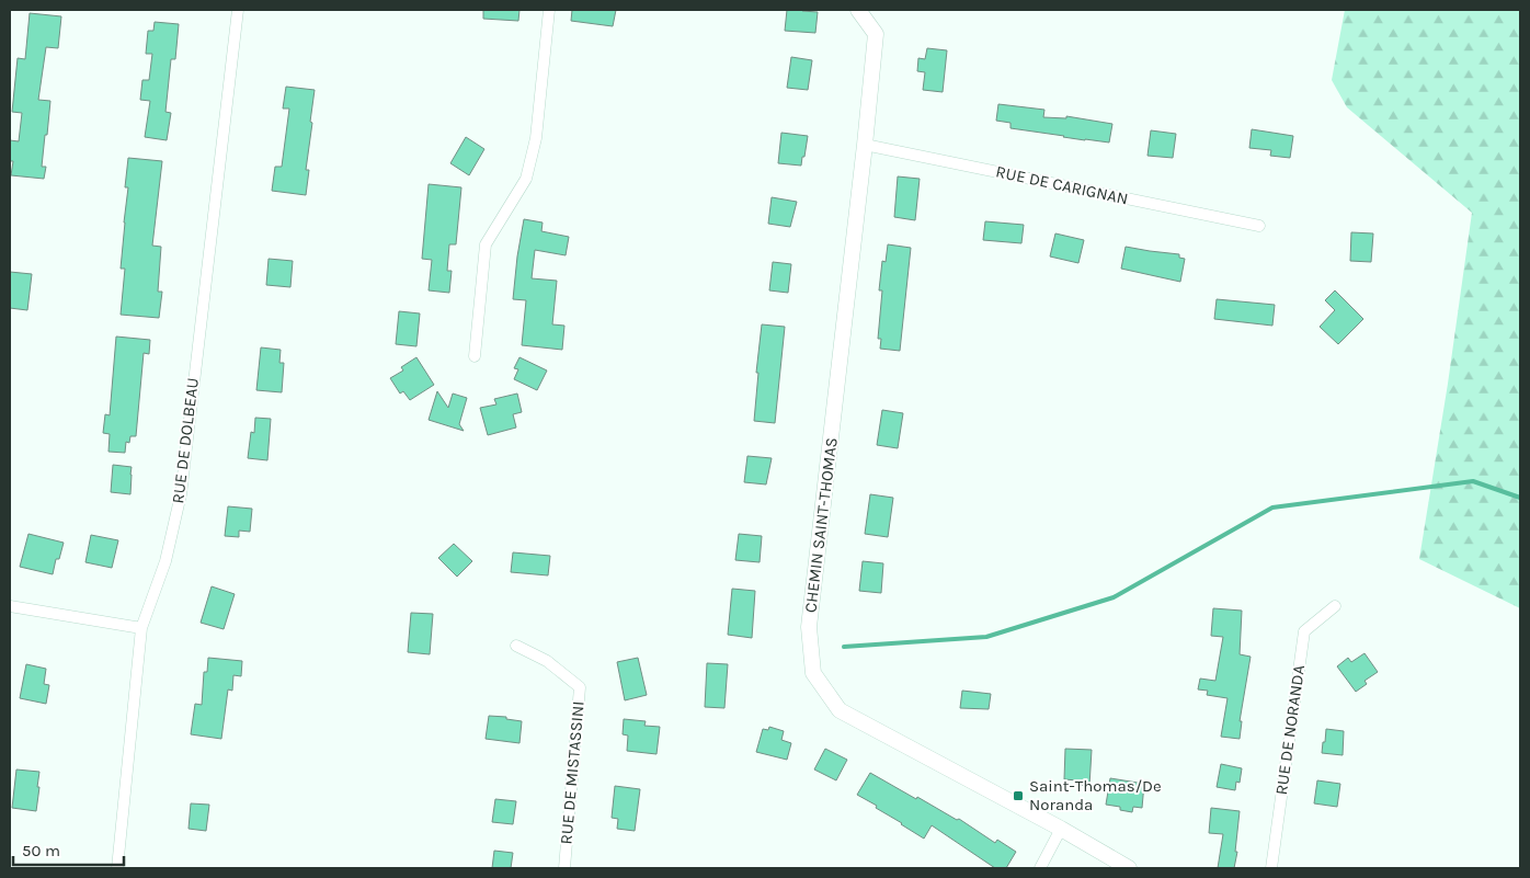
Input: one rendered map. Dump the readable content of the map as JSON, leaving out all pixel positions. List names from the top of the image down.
{
  "streets": {
    "street": [
      "RUE DE CARIGNAN",
      "RUE DE DOLBEAU",
      "CHEMIN SAINT-THOMAS",
      "RUE DE NORANDA",
      "RUE DE MISTASSINI"
    ]
  },
  "crossings": [
    ["RUE DE CARIGNAN", "CHEMIN SAINT-THOMAS"]
  ],
  "places": {
    "transit": ["Saint-Thomas/De Noranda"]
  },
  "scale_bar": "50 m"
}
